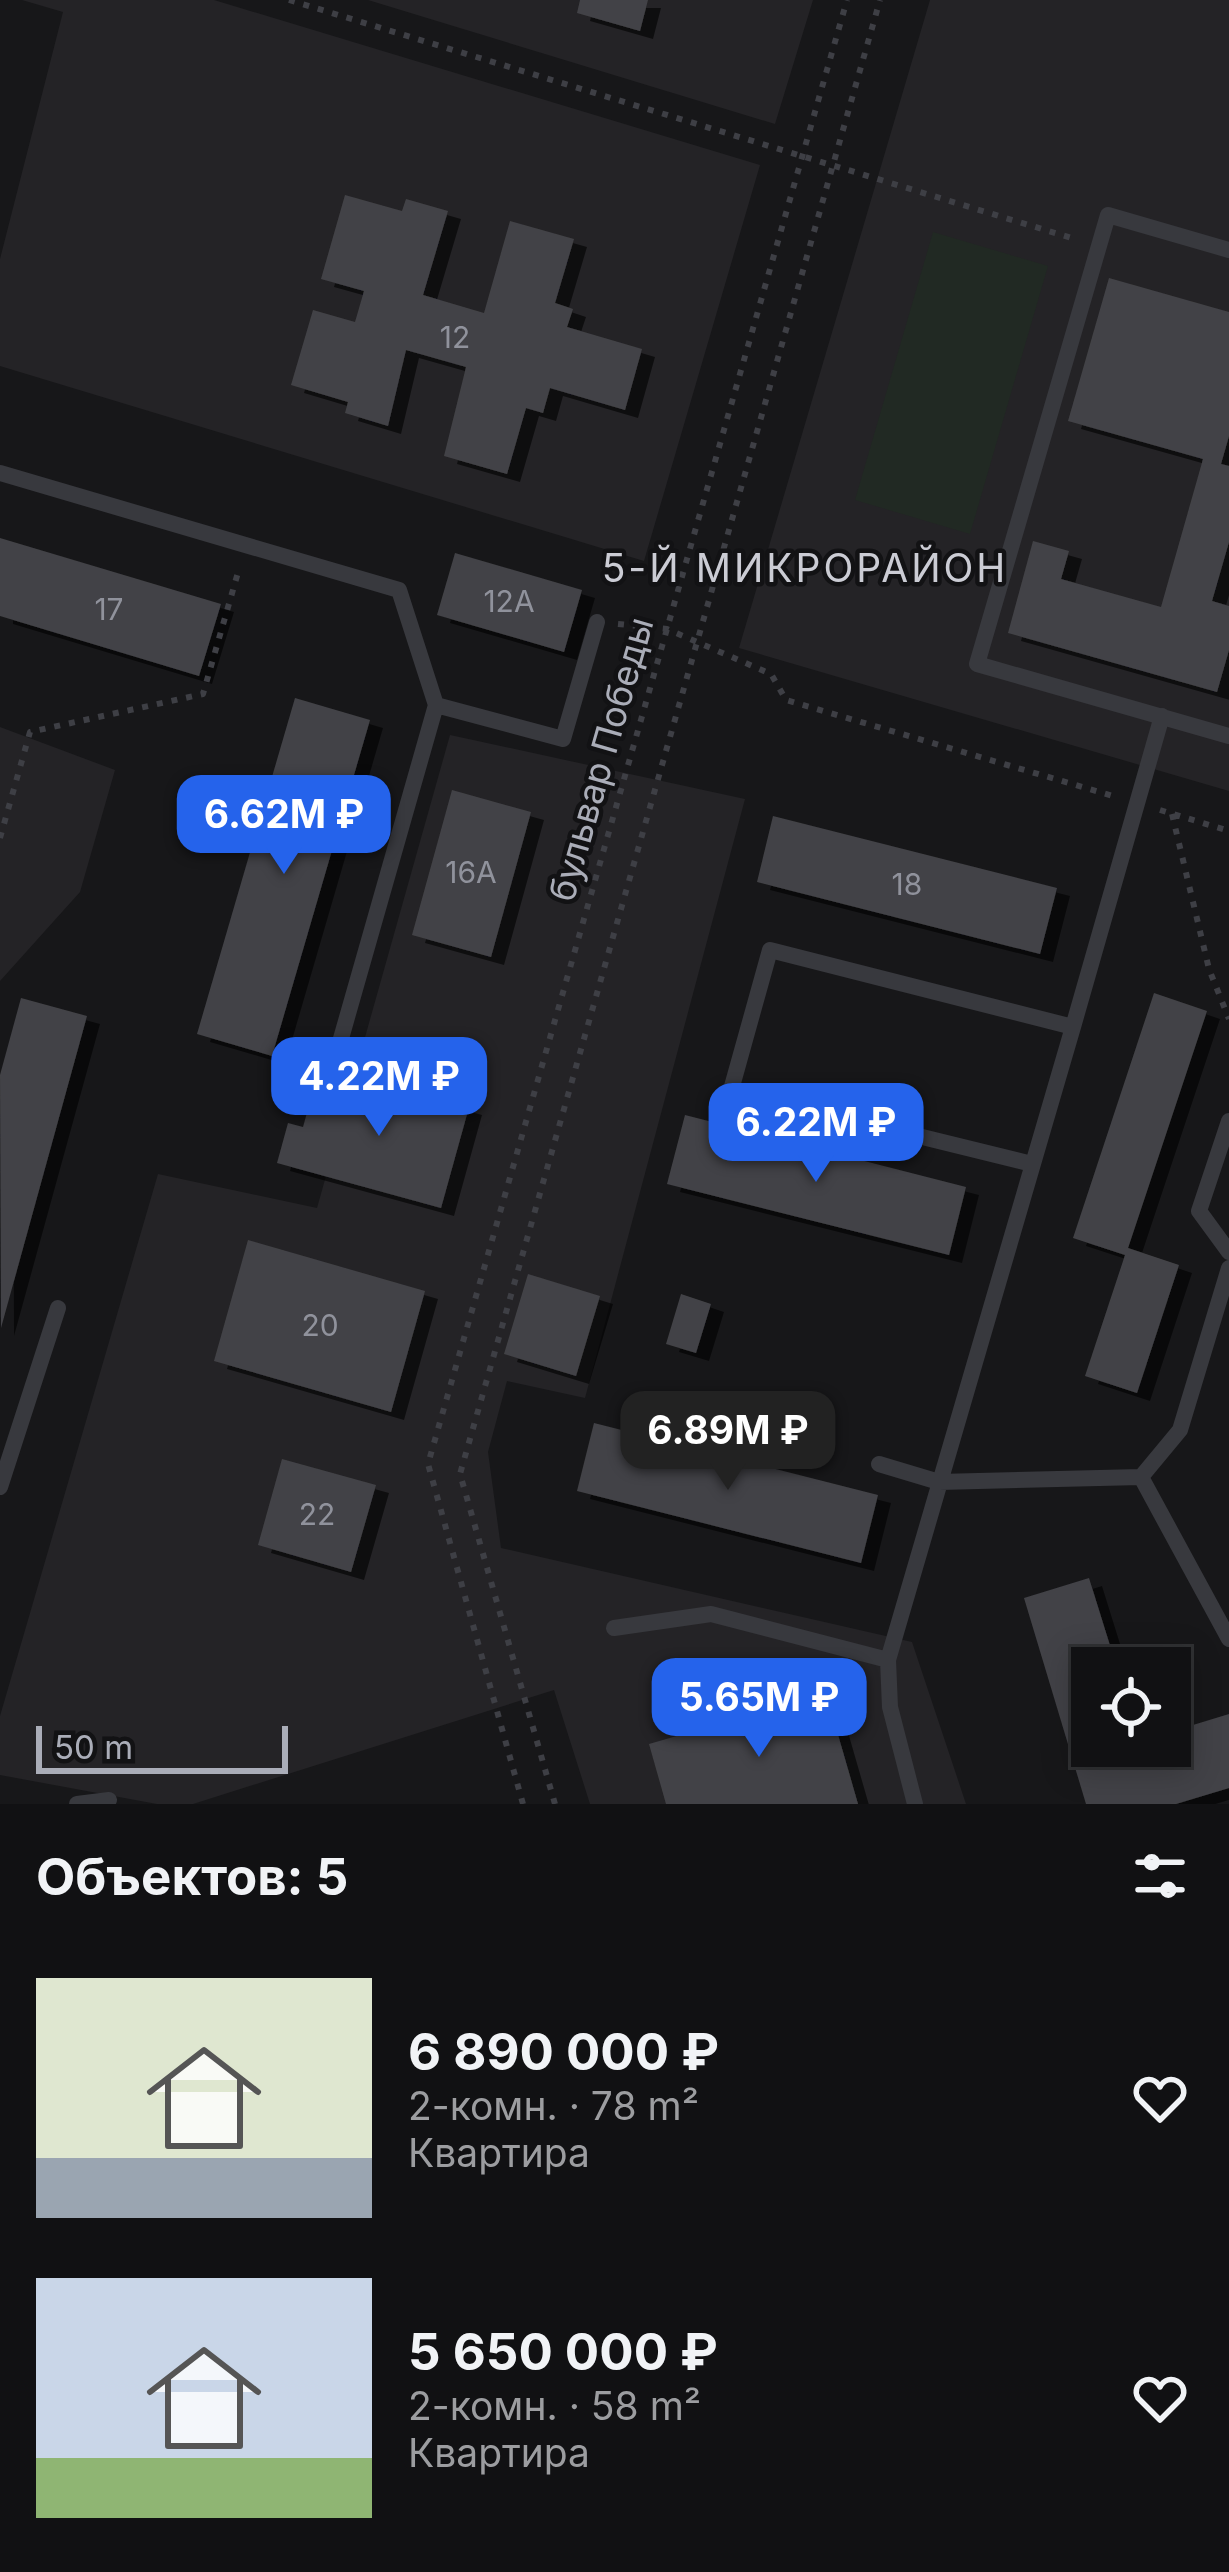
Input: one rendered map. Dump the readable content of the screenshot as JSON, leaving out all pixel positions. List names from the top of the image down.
{
  "streets": {
    "path": ["бульвар Победы"]
  },
  "districts": ["5-Й МИКРОРАЙОН"],
  "house_numbers": [
    "12",
    "12А",
    "17",
    "16А",
    "18",
    "20",
    "22"
  ],
  "scale_bar": "50 m",
  "page": {
    "price": [
      "6.62M ₽",
      "4.22M ₽",
      "6.22M ₽",
      "6.89M ₽",
      "5.65M ₽"
    ],
    "scale": "50 m",
    "heading": "Объектов: 5",
    "list": [
      {
        "name": "6 890 000 ₽",
        "note": "2-комн. · 78 m² · Квартира"
      },
      {
        "name": "5 650 000 ₽",
        "note": "2-комн. · 58 m² · Квартира"
      }
    ]
  }
}
